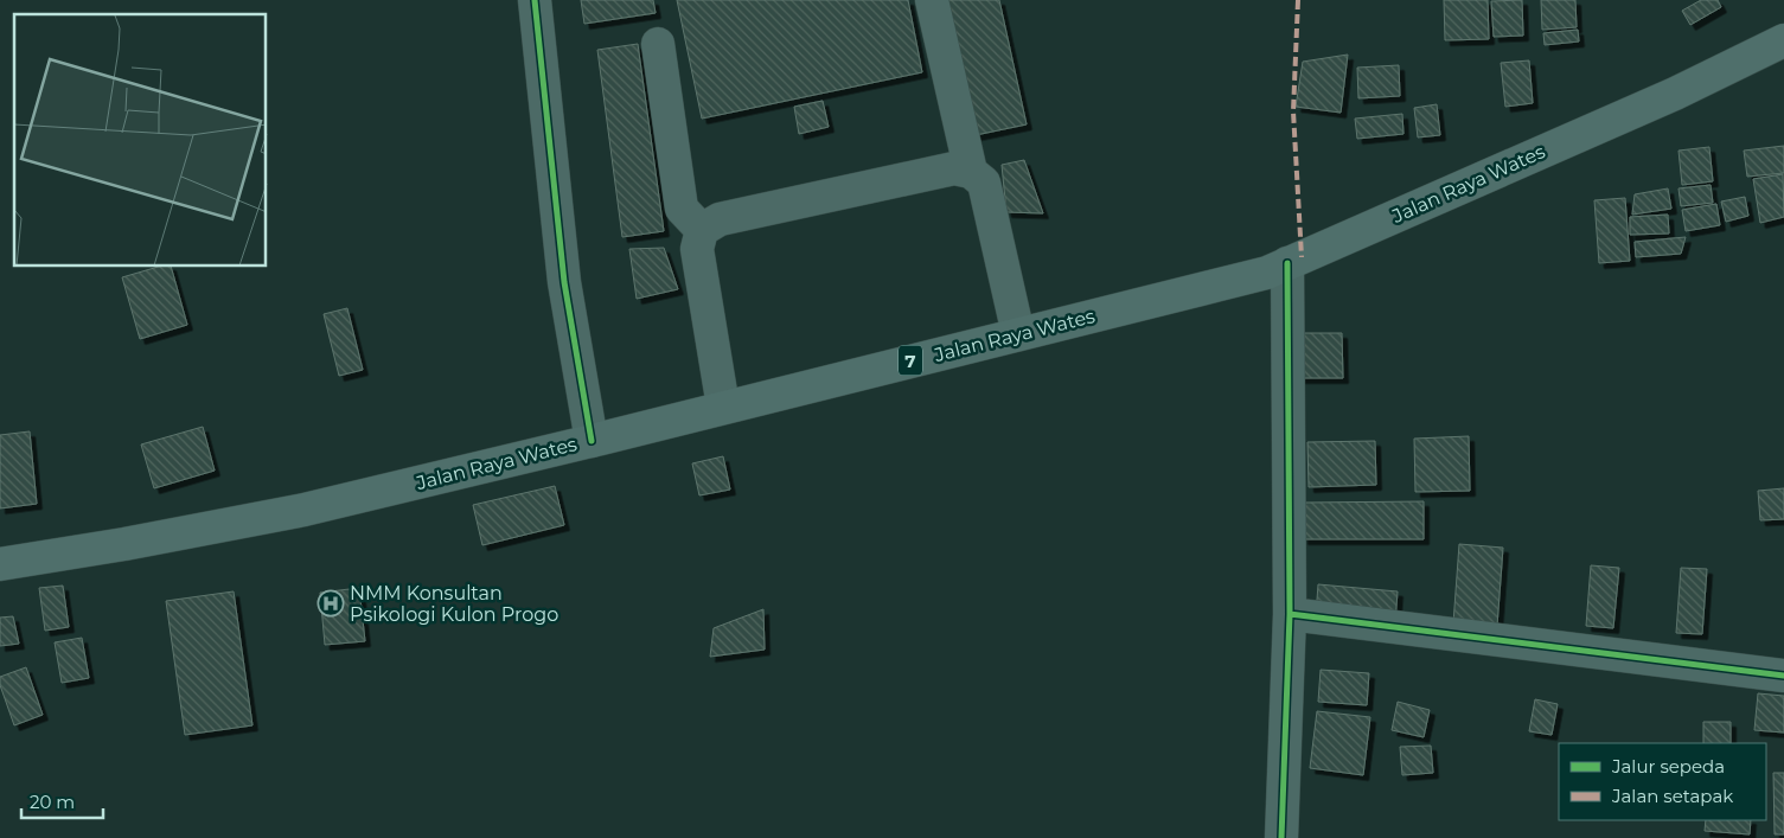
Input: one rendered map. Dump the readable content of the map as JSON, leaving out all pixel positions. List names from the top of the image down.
{
  "streets": {
    "highway": ["Jalan Raya Wates", "7"]
  },
  "places": {
    "hospital": ["NMM Konsultan Psikologi Kulon Progo"]
  },
  "legend": ["Jalur sepeda", "Jalan setapak"],
  "scale_bar": "20 m"
}
